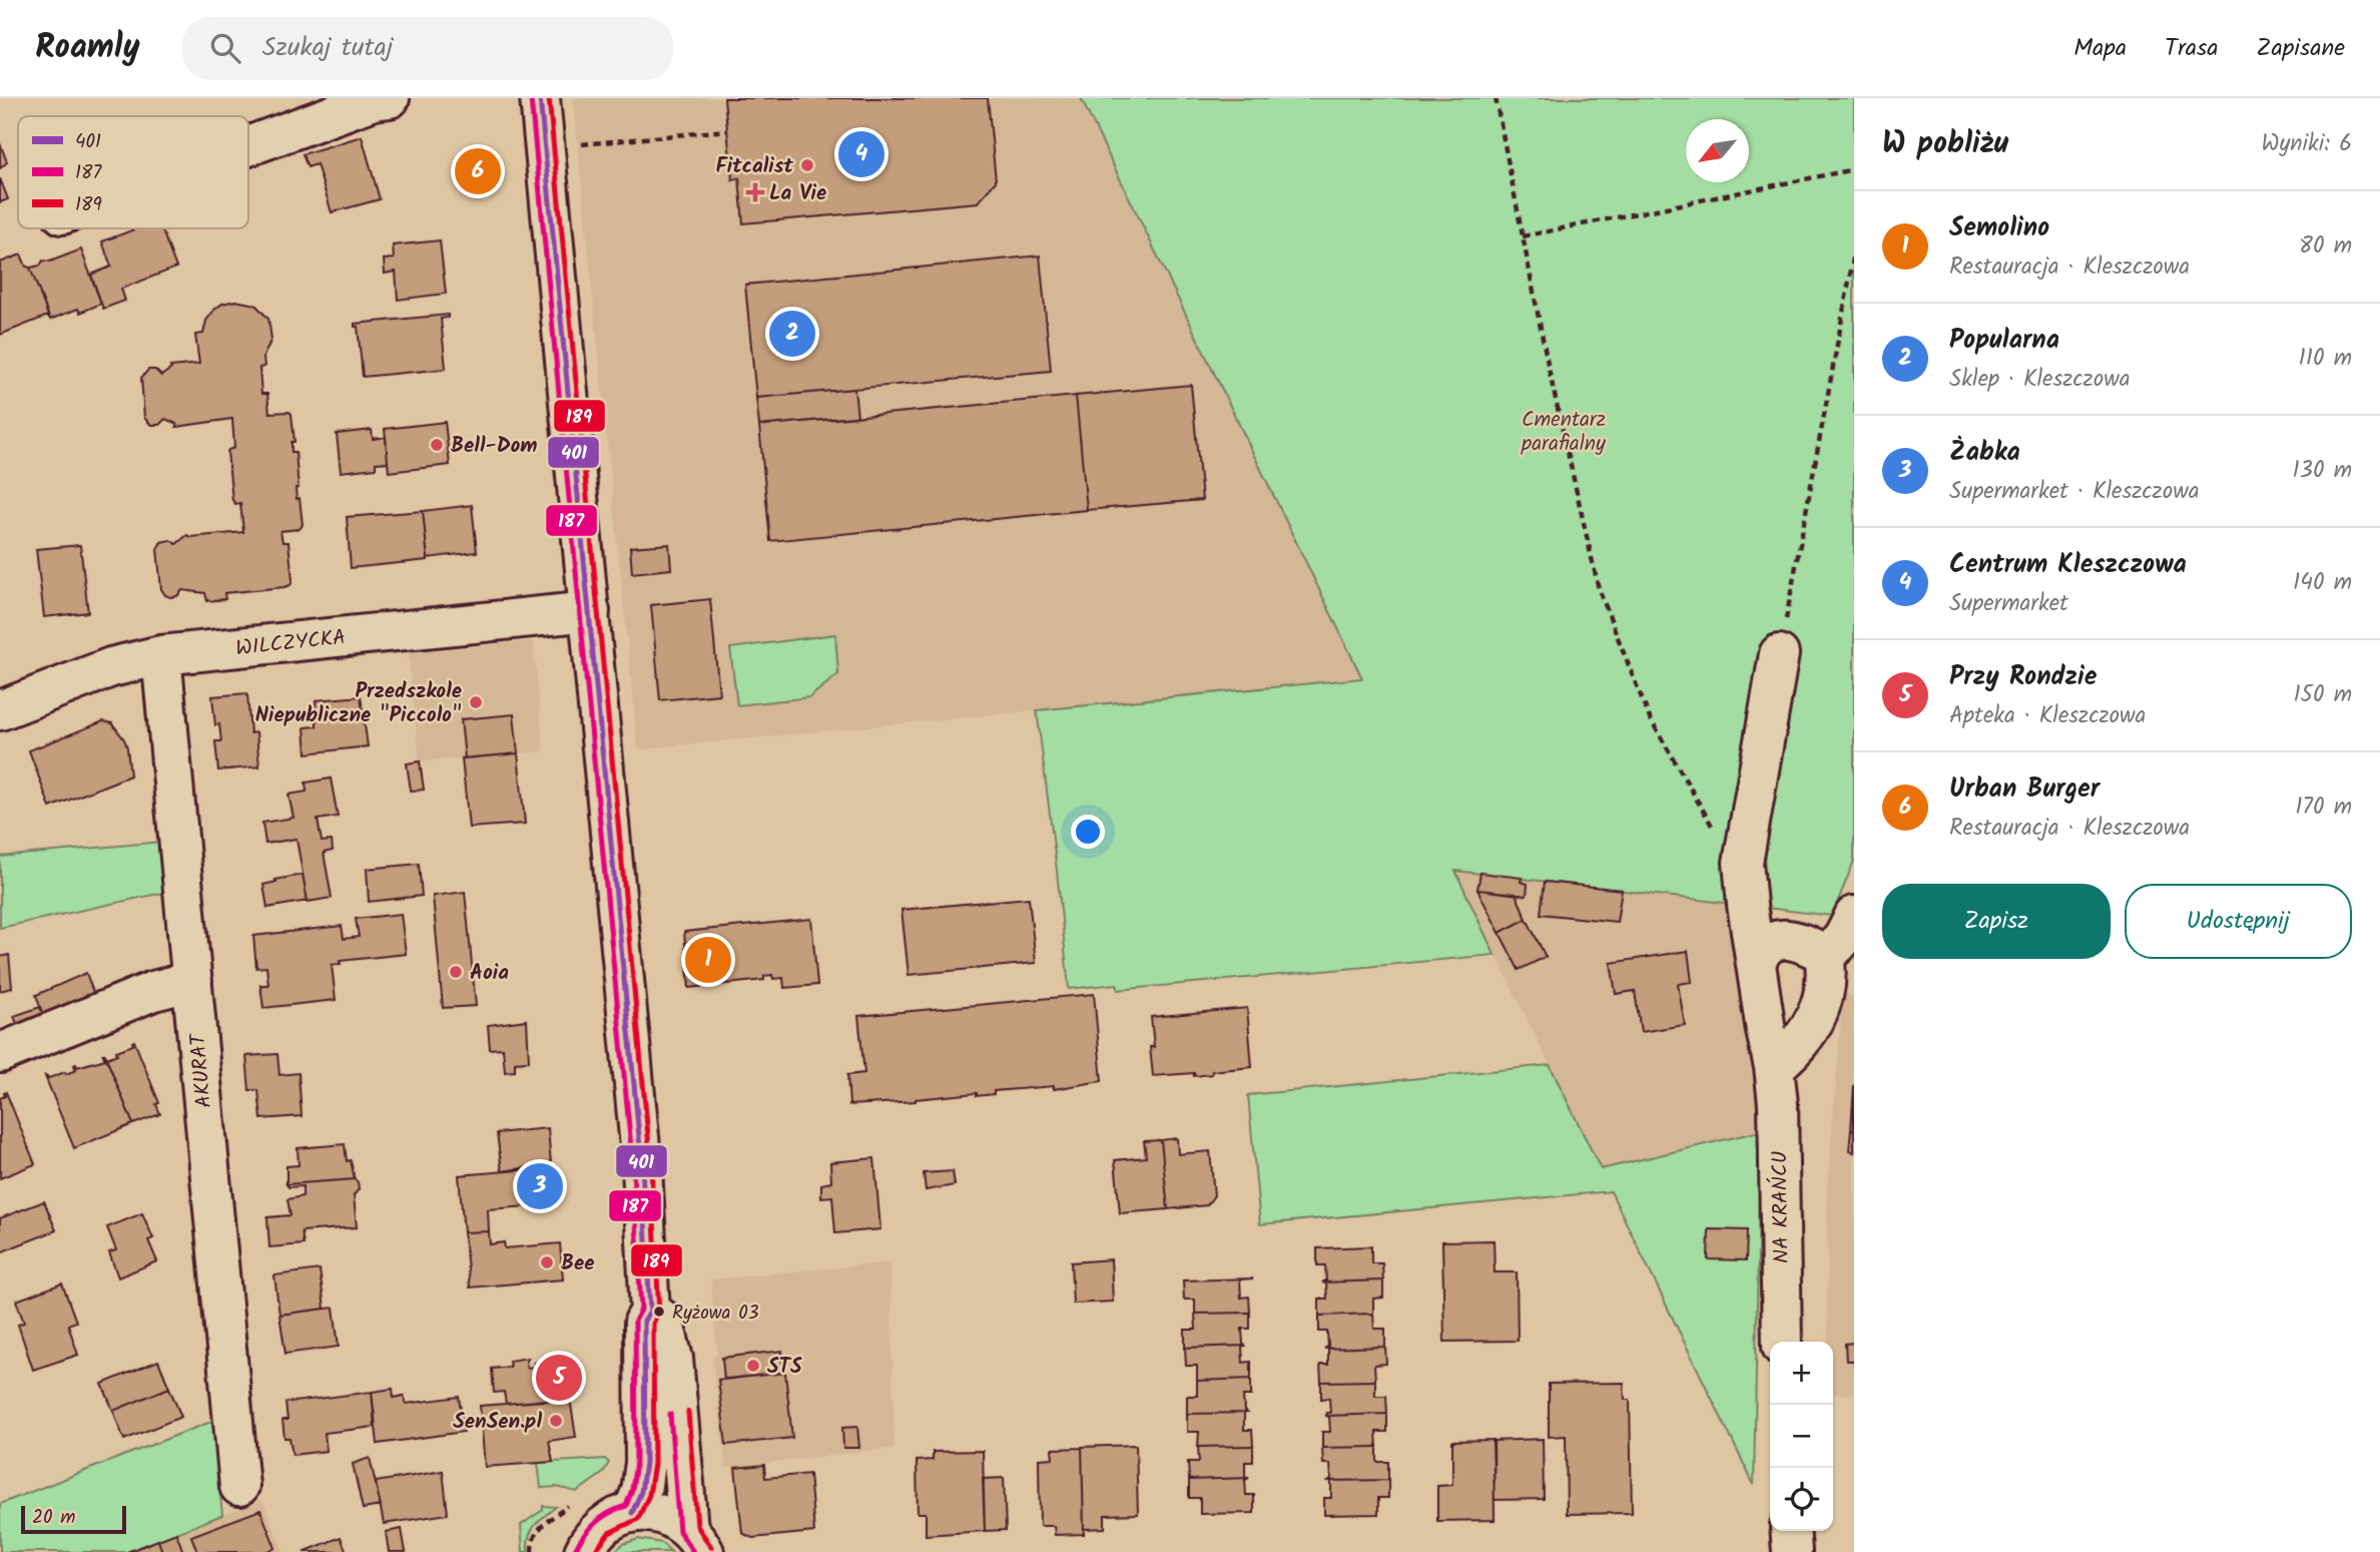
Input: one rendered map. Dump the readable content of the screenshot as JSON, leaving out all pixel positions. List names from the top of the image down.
{
  "streets": {
    "main road": ["WILCZYCKA", "AKURAT", "NA KRAŃCU"]
  },
  "crossings": [
    ["WILCZYCKA", "AKURAT"]
  ],
  "parks": ["Cmentarz parafialny"],
  "places": {
    "other": [
      "Fitcalist",
      "Bell-Dom",
      "Przedszkole Niepubliczne \"Piccolo\"",
      "Aoia",
      "Bee",
      "Ryżowa 03",
      "STS",
      "SenSen.pl"
    ],
    "health": ["La Vie"]
  },
  "lines": ["transit line 401", "transit line 189", "transit line 187"],
  "legend": ["401", "187", "189"],
  "scale_bar": "20 m",
  "north": "bottom left",
  "page": {
    "header": "Roamly",
    "search": "Szukaj tutaj",
    "nav": ["Mapa", "Trasa", "Zapisane"],
    "heading": ["W pobliżu", "Wyniki: 6"],
    "pins": [
      "4",
      "6",
      "2",
      "1",
      "3",
      "5"
    ],
    "list": [
      {
        "mark": "1",
        "name": "Semolino",
        "note": "Restauracja · Kleszczowa",
        "value": "80 m"
      },
      {
        "mark": "2",
        "name": "Popularna",
        "note": "Sklep · Kleszczowa",
        "value": "110 m"
      },
      {
        "mark": "3",
        "name": "Żabka",
        "note": "Supermarket · Kleszczowa",
        "value": "130 m"
      },
      {
        "mark": "4",
        "name": "Centrum Kleszczowa",
        "note": "Supermarket",
        "value": "140 m"
      },
      {
        "mark": "5",
        "name": "Przy Rondzie",
        "note": "Apteka · Kleszczowa",
        "value": "150 m"
      },
      {
        "mark": "6",
        "name": "Urban Burger",
        "note": "Restauracja · Kleszczowa",
        "value": "170 m"
      }
    ],
    "buttons": ["Zapisz", "Udostępnij"],
    "map_buttons": ["+", "−"],
    "scale": "20 m"
  }
}
